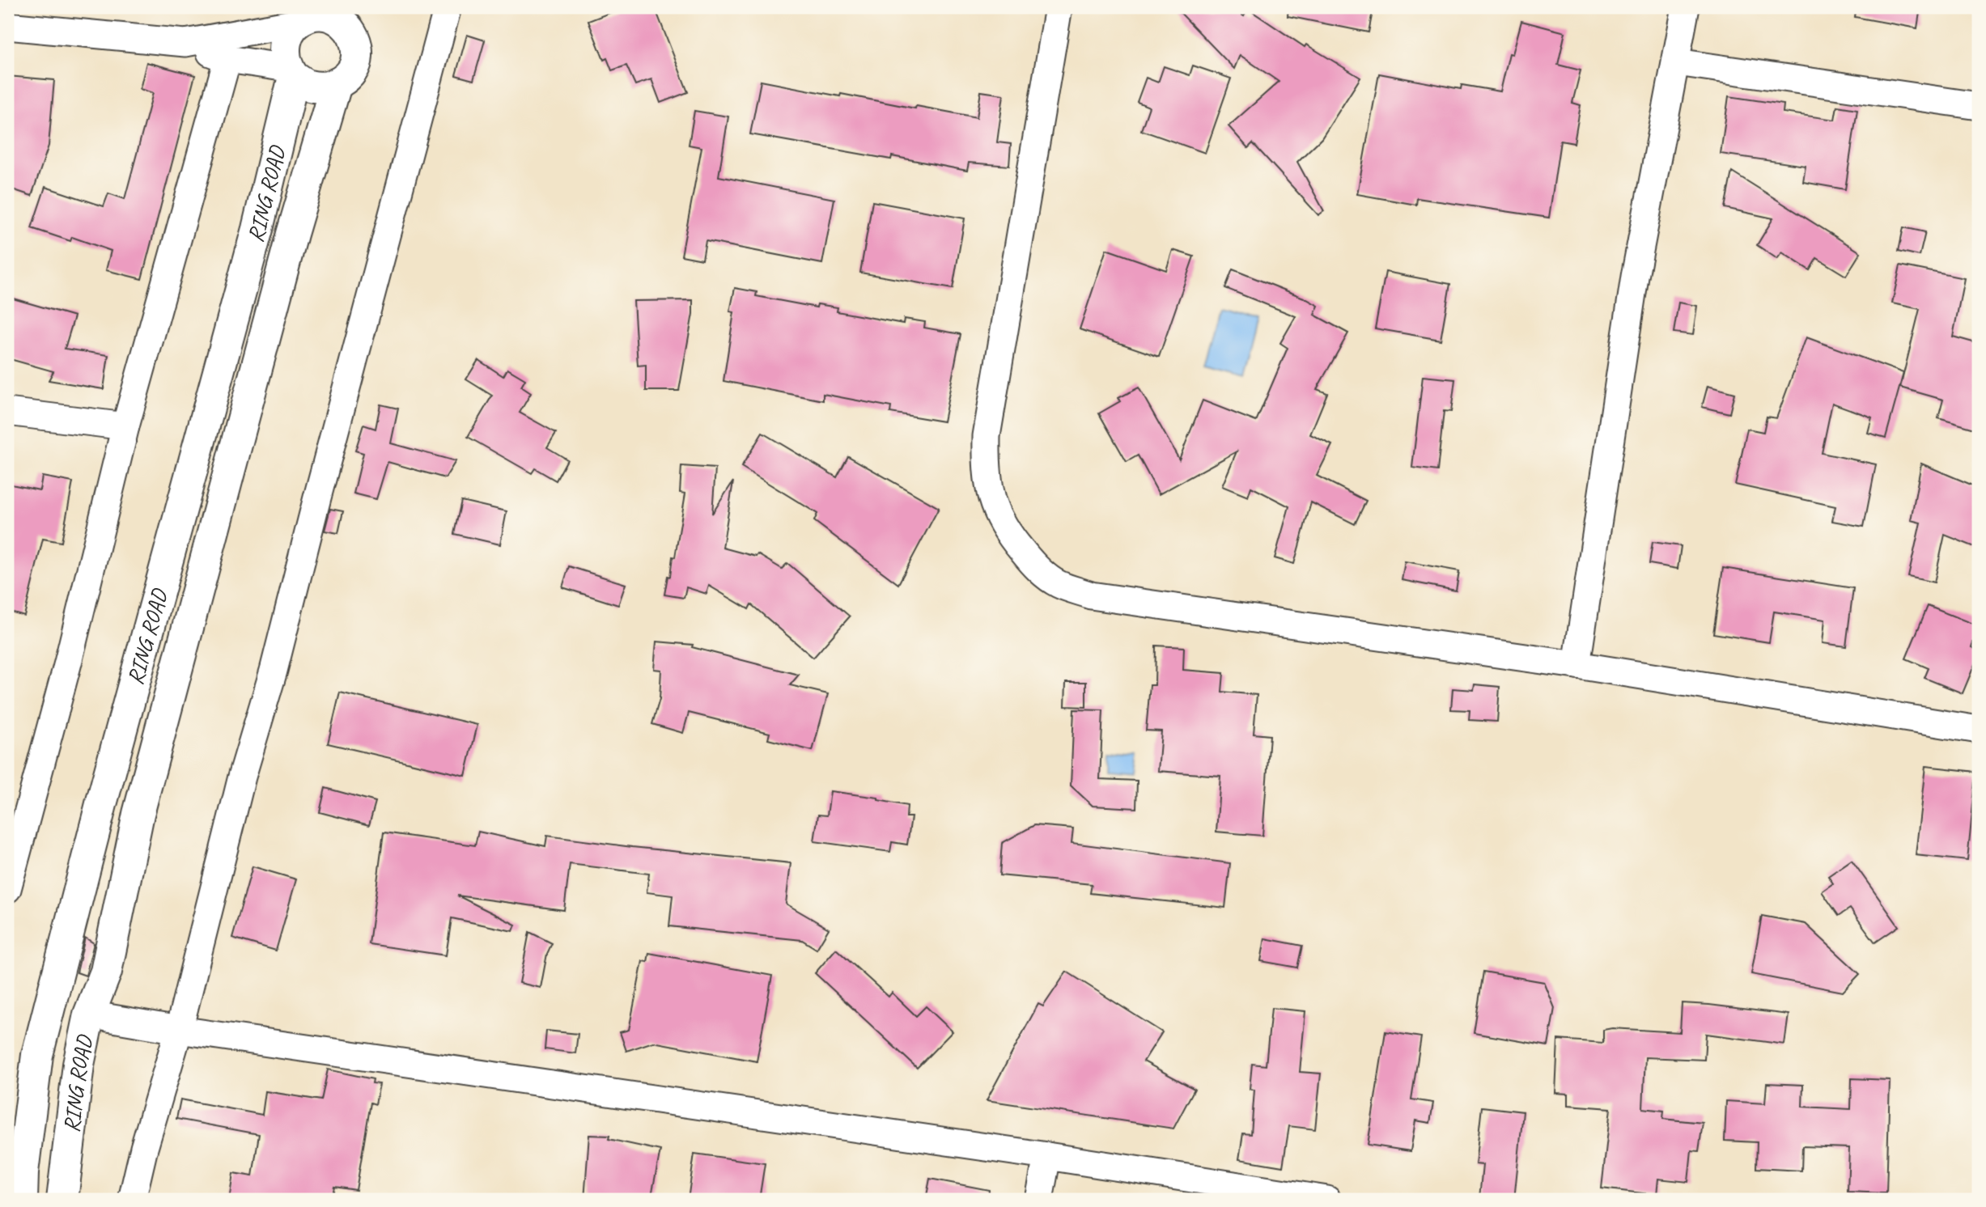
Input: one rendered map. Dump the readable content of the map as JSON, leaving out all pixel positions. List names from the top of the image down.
{
  "streets": {
    "main road": ["RING ROAD"]
  }
}
